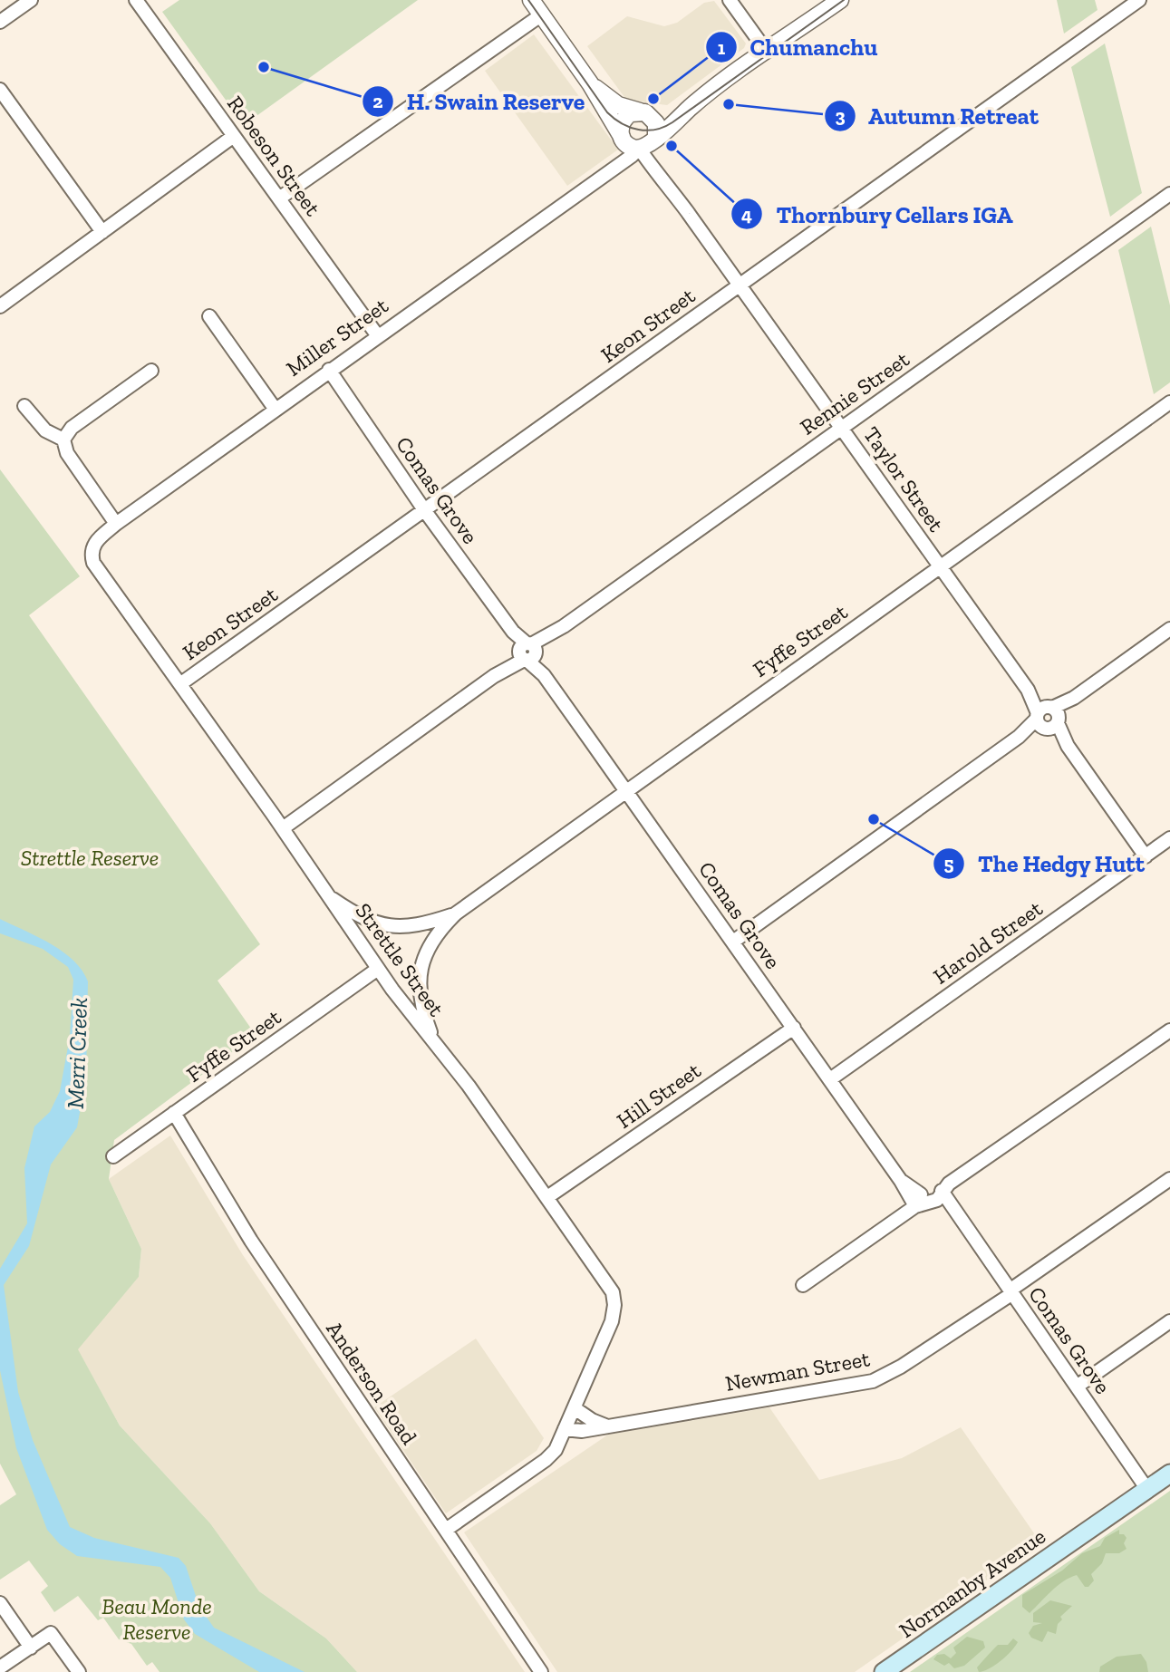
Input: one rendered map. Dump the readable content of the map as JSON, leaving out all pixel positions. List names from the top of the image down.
{
  "streets": {
    "main road": ["Normanby Avenue"],
    "street": [
      "Robeson Street",
      "Keon Street",
      "Miller Street",
      "Rennie Street",
      "Taylor Street",
      "Comas Grove",
      "Fyffe Street",
      "Harold Street",
      "Strettle Street",
      "Hill Street",
      "Newman Street",
      "Anderson Road"
    ]
  },
  "crossings": [
    ["Robeson Street", "Miller Street"],
    ["Keon Street", "Taylor Street"],
    ["Keon Street", "Comas Grove"],
    ["Keon Street", "Strettle Street"],
    ["Miller Street", "Taylor Street"],
    ["Miller Street", "Comas Grove"],
    ["Miller Street", "Strettle Street"],
    ["Rennie Street", "Taylor Street"],
    ["Rennie Street", "Comas Grove"],
    ["Rennie Street", "Strettle Street"],
    ["Taylor Street", "Fyffe Street"],
    ["Taylor Street", "Harold Street"],
    ["Comas Grove", "Fyffe Street"],
    ["Comas Grove", "Harold Street"],
    ["Comas Grove", "Hill Street"],
    ["Comas Grove", "Newman Street"],
    ["Comas Grove", "Normanby Avenue"],
    ["Fyffe Street", "Strettle Street"],
    ["Fyffe Street", "Anderson Road"],
    ["Strettle Street", "Hill Street"]
  ],
  "water": ["Merri Creek"],
  "parks": ["Strettle Reserve", "Beau Monde Reserve"],
  "places": [
    "H. Swain Reserve",
    "Chumanchu",
    "Autumn Retreat",
    "Thornbury Cellars IGA",
    "The Hedgy Hutt"
  ]
}
